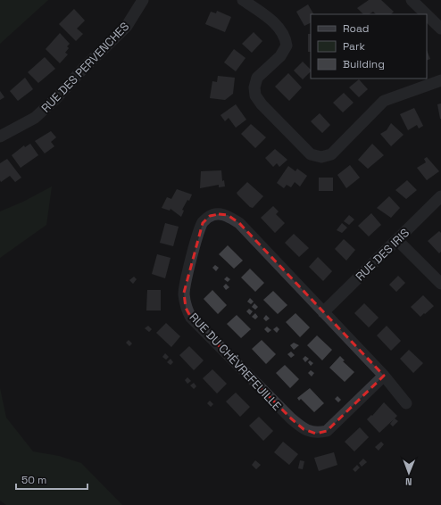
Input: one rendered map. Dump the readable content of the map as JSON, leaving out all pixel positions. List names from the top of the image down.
{
  "streets": {
    "street": ["RUE DES PERVENCHES", "RUE DES IRIS", "RUE DU CHÈVREFEUILLE"]
  },
  "crossings": [
    ["RUE DES IRIS", "RUE DU CHÈVREFEUILLE"]
  ],
  "legend": ["Road", "Park", "Building"],
  "scale_bar": "50 m",
  "north": "bottom"
}
